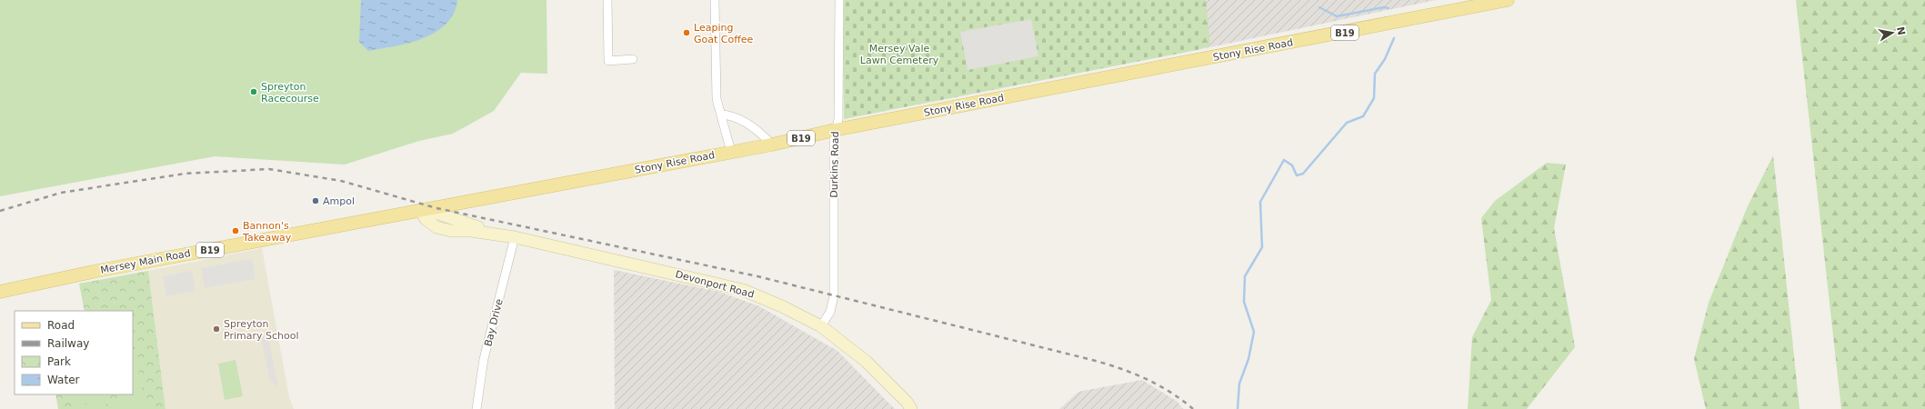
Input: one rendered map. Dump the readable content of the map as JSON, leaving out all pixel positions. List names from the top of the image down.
{
  "streets": {
    "main road": [
      "B19",
      "Stony Rise Road",
      "Mersey Main Road",
      "Devonport Road"
    ],
    "street": ["Durkins Road", "Bay Drive"]
  },
  "crossings": [
    ["Stony Rise Road", "Durkins Road"],
    ["Stony Rise Road", "Mersey Main Road"],
    ["Stony Rise Road", "Devonport Road"],
    ["Durkins Road", "Devonport Road"],
    ["Mersey Main Road", "Devonport Road"],
    ["Devonport Road", "Bay Drive"]
  ],
  "parks": ["Mersey Vale Lawn Cemetery"],
  "places": [
    "Leaping Goat Coffee",
    "Spreyton Racecourse",
    "Ampol",
    "Bannon's Takeaway",
    "Spreyton Primary School"
  ],
  "legend": [
    "Road",
    "Railway",
    "Park",
    "Water"
  ],
  "north": "right"
}
